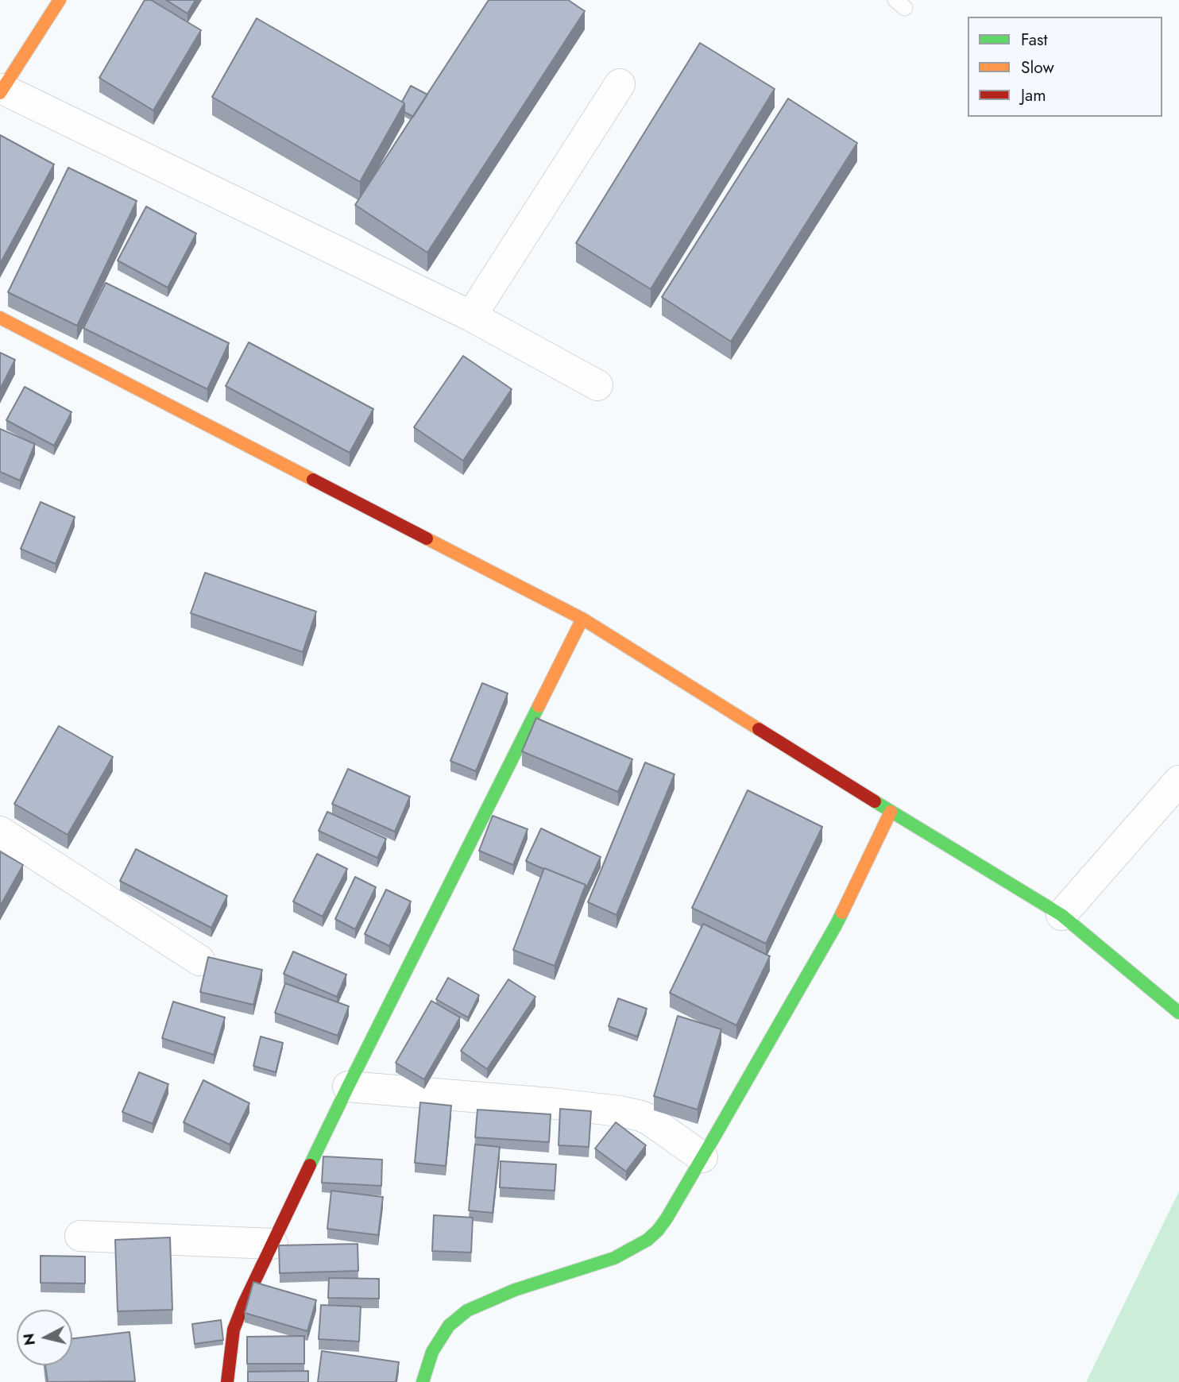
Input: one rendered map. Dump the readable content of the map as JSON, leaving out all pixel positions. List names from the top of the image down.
{
  "legend": ["Fast", "Slow", "Jam"],
  "north": "left"
}
